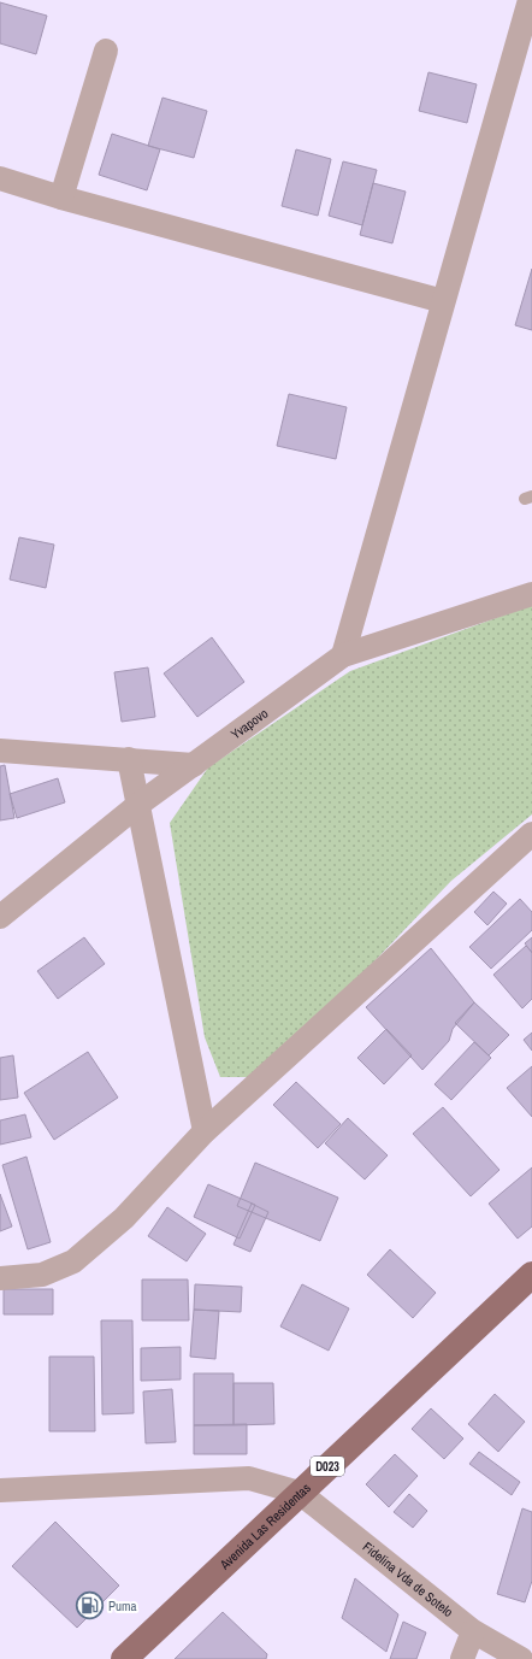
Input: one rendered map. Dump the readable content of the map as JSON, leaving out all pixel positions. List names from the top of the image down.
{
  "streets": {
    "main road": ["D023", "Avenida Las Residentas"],
    "street": ["Yvapovo", "Fidelina Vda de Sotelo"]
  },
  "crossings": [
    ["Avenida Las Residentas", "Fidelina Vda de Sotelo"]
  ],
  "places": {
    "fuel station": ["Puma"]
  }
}
